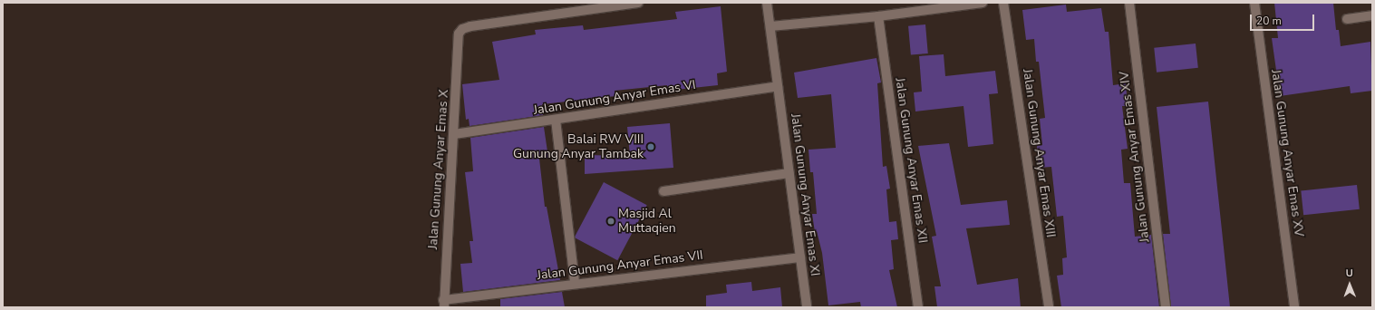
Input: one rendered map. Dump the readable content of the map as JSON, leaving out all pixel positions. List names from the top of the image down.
{
  "streets": {
    "street": [
      "Jalan Gunung Anyar Emas VI",
      "Jalan Gunung Anyar Emas XIII",
      "Jalan Gunung Anyar Emas XV",
      "Jalan Gunung Anyar Emas XIV",
      "Jalan Gunung Anyar Emas XII",
      "Jalan Gunung Anyar Emas X",
      "Jalan Gunung Anyar Emas XI",
      "Jalan Gunung Anyar Emas VII"
    ]
  },
  "crossings": [
    ["Jalan Gunung Anyar Emas VI", "Jalan Gunung Anyar Emas X"],
    ["Jalan Gunung Anyar Emas VI", "Jalan Gunung Anyar Emas XI"],
    ["Jalan Gunung Anyar Emas X", "Jalan Gunung Anyar Emas VII"],
    ["Jalan Gunung Anyar Emas XI", "Jalan Gunung Anyar Emas VII"]
  ],
  "places": ["Balai RW VIII Gunung Anyar Tambak", "Masjid Al Muttaqien"],
  "scale_bar": "20 m",
  "north": "top"
}
